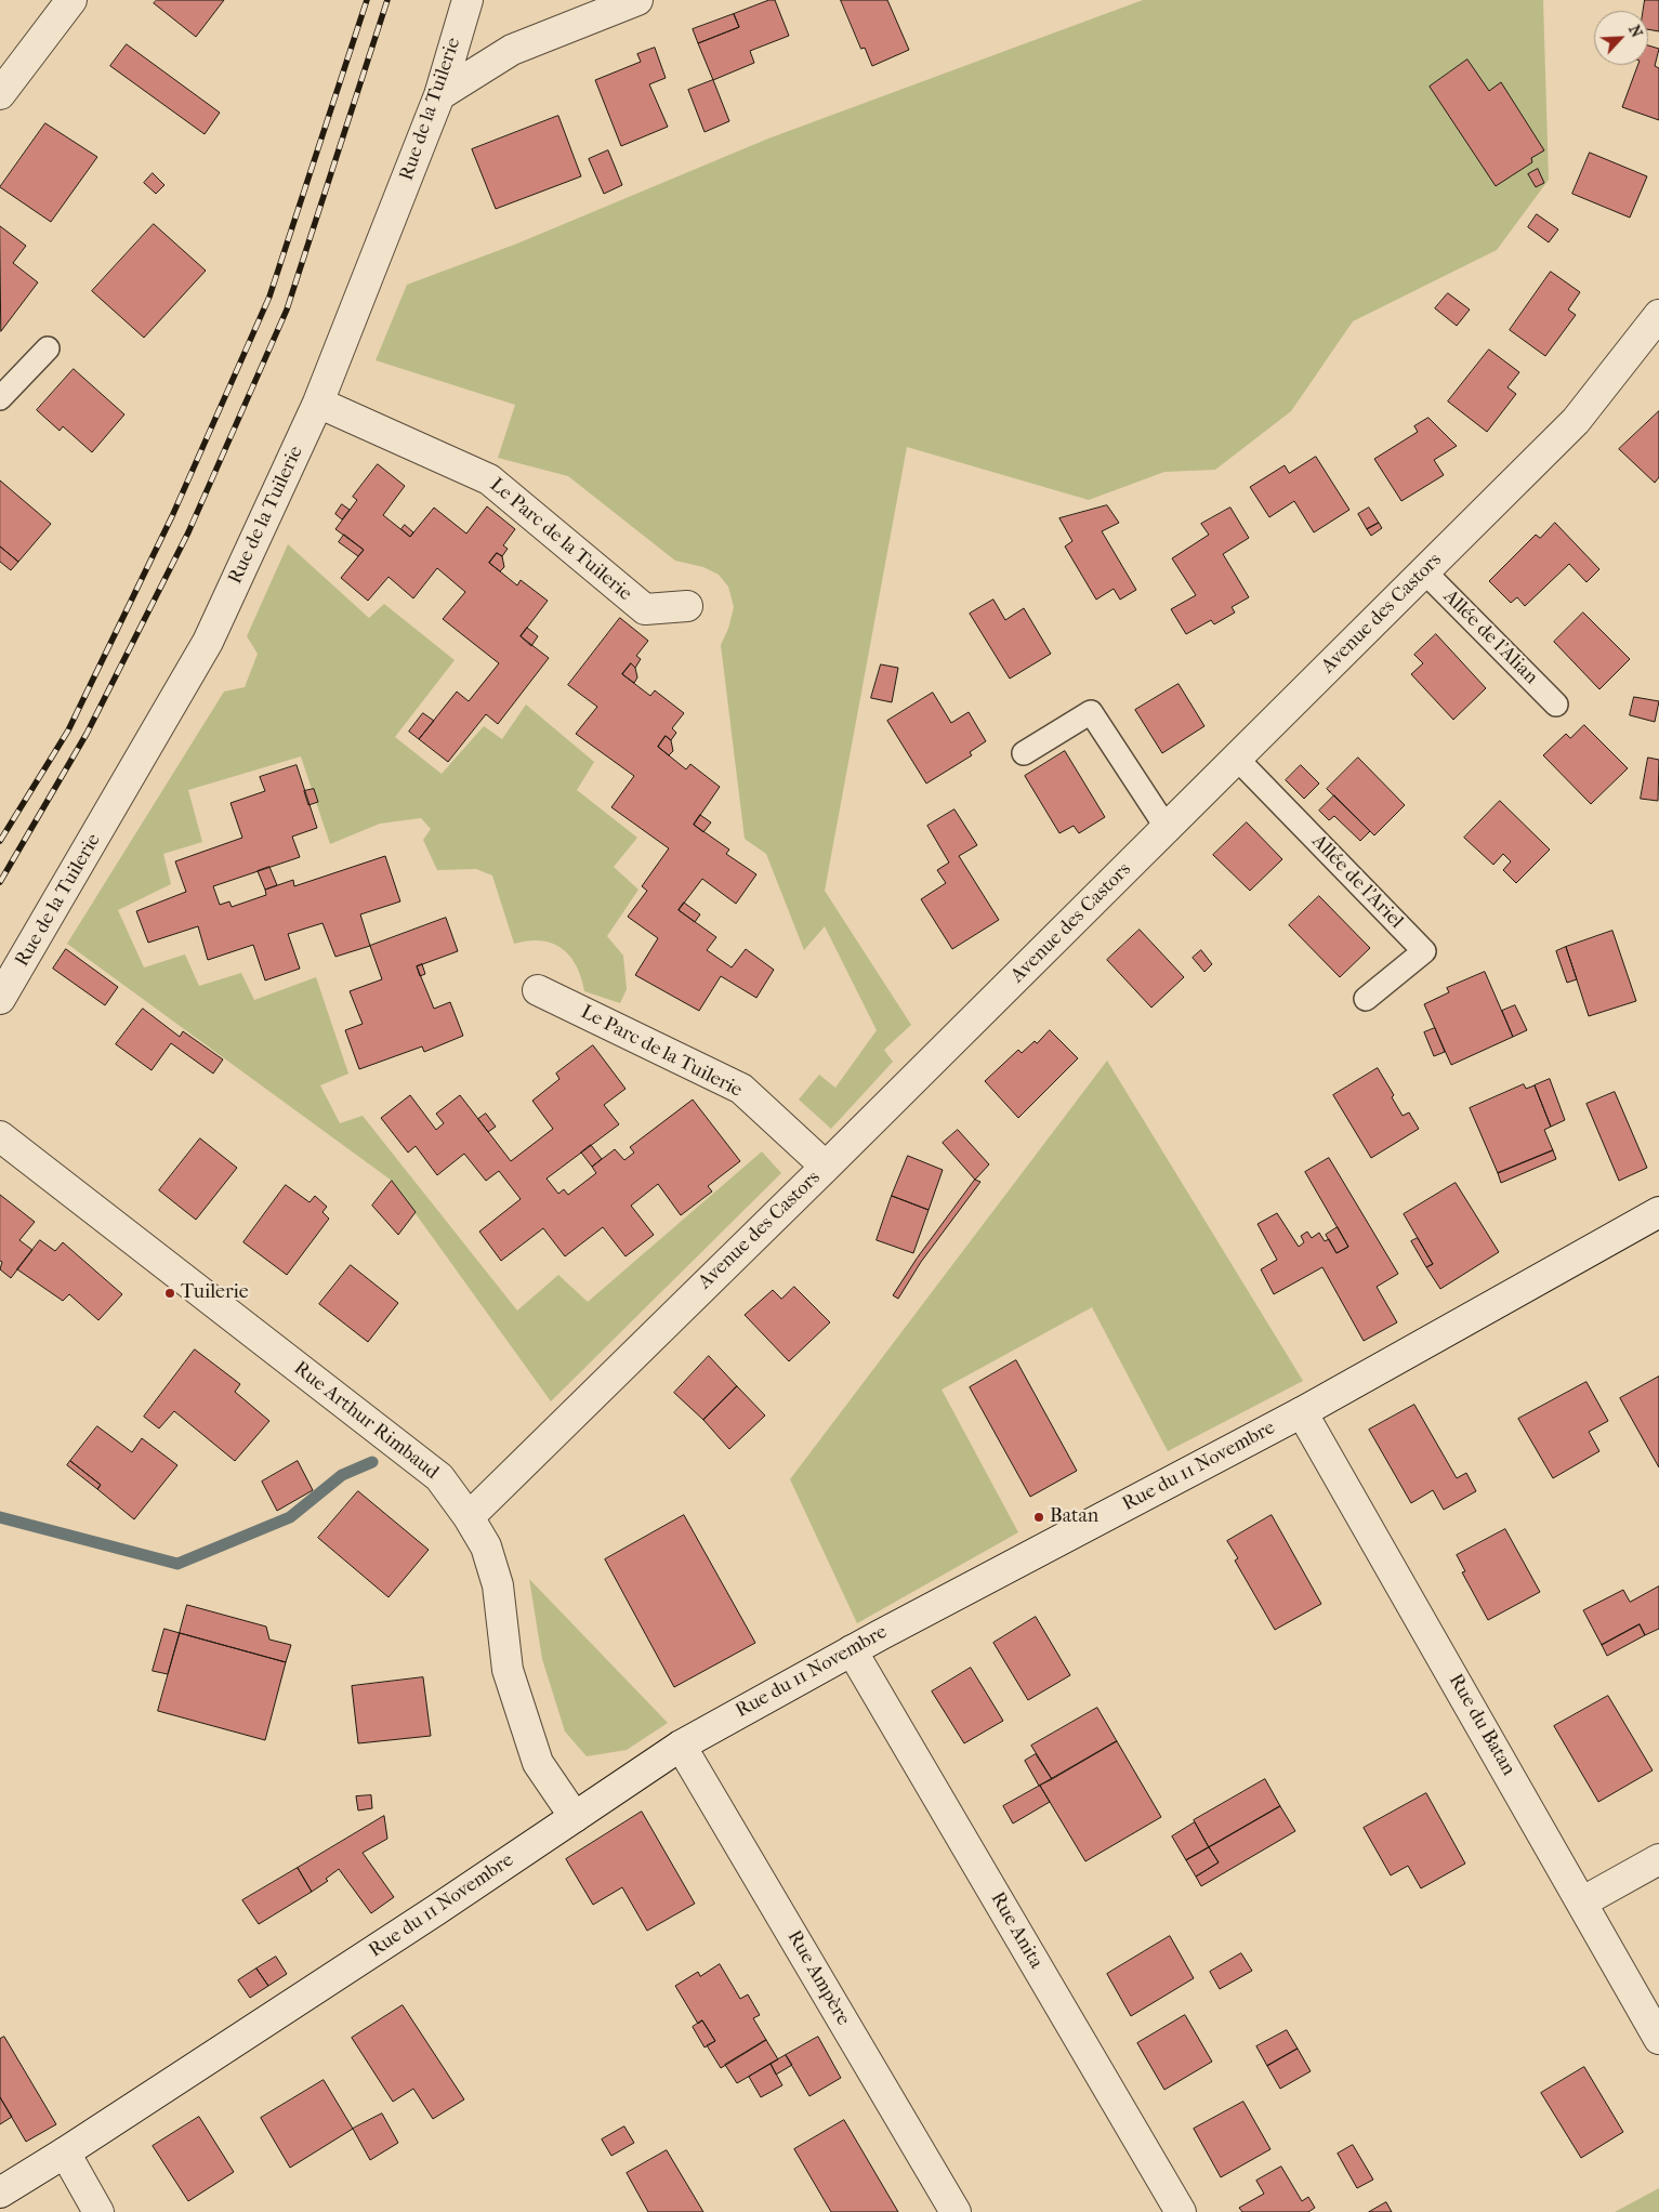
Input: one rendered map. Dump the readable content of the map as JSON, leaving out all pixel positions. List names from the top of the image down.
{
  "streets": {
    "street": [
      "Rue de la Tuilerie",
      "Le Parc de la Tuilerie",
      "Avenue des Castors",
      "Rue Arthur Rimbaud",
      "Rue du 11 Novembre",
      "Rue du Batan",
      "Rue Anita",
      "Rue Ampère"
    ],
    "lane": ["Allée de l'Alian", "Allée de l'Ariel"]
  },
  "crossings": [
    ["Rue de la Tuilerie", "Le Parc de la Tuilerie"],
    ["Le Parc de la Tuilerie", "Avenue des Castors"],
    ["Avenue des Castors", "Allée de l'Alian"],
    ["Avenue des Castors", "Allée de l'Ariel"],
    ["Avenue des Castors", "Rue Arthur Rimbaud"],
    ["Rue Arthur Rimbaud", "Rue du 11 Novembre"],
    ["Rue du 11 Novembre", "Rue du Batan"],
    ["Rue du 11 Novembre", "Rue Anita"],
    ["Rue du 11 Novembre", "Rue Ampère"]
  ],
  "places": ["Tuilerie", "Batan"],
  "north": "top right"
}
